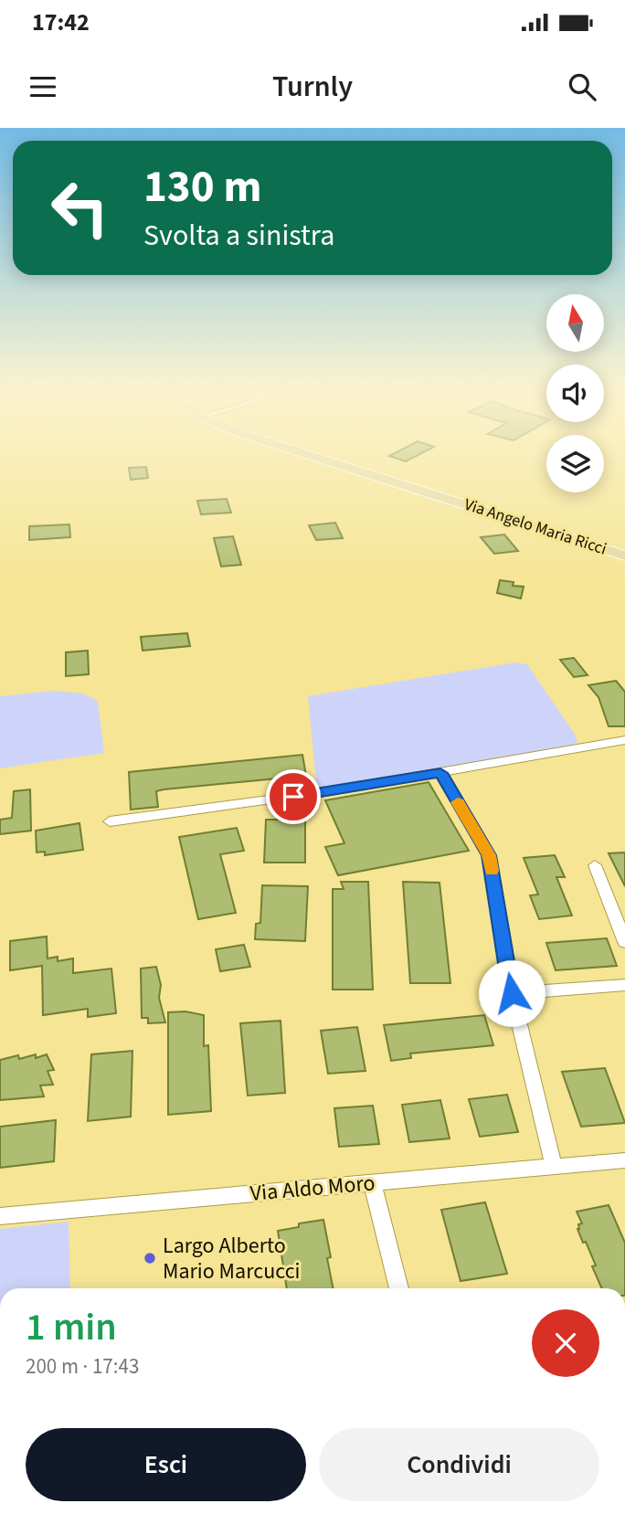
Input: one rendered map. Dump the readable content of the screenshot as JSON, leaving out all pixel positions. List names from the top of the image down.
{
  "streets": {
    "main road": ["Via Angelo Maria Ricci"],
    "street": ["Via Aldo Moro"]
  },
  "places": ["Largo Alberto Mario Marcucci"],
  "north": "top",
  "page": {
    "status": "17:42",
    "header": "Turnly",
    "turn": ["130 m", "Svolta a sinistra"],
    "heading": ["1 min", "200 m · 17:43"],
    "buttons": ["Esci", "Condividi"]
  }
}
